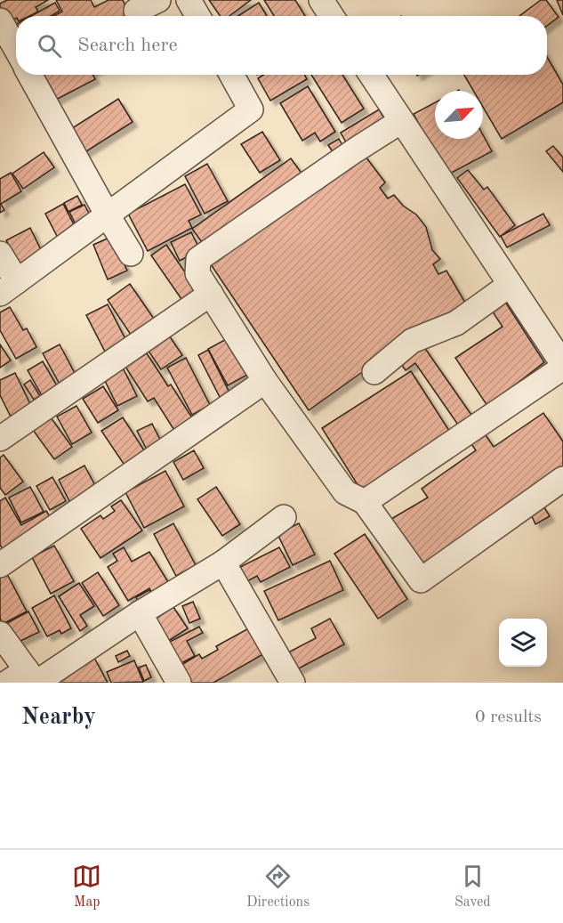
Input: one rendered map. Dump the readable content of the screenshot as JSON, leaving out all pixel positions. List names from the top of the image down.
{
  "north": "top right",
  "page": {
    "search": "Search here",
    "heading": ["Nearby", "0 results"],
    "nav": ["Map", "Directions", "Saved"]
  }
}
